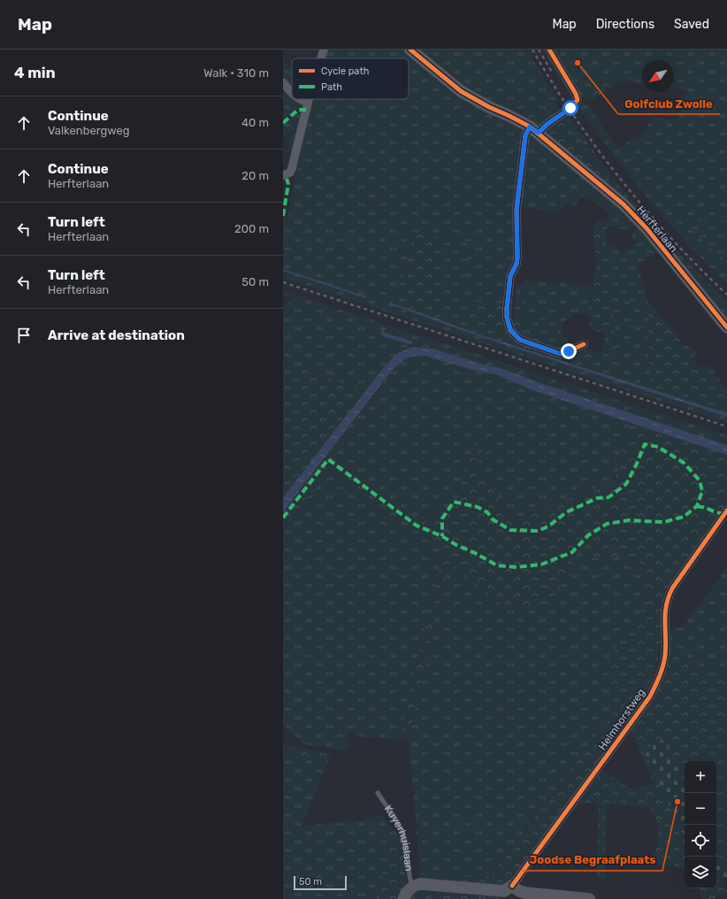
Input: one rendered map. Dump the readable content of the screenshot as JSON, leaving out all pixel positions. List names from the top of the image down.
{
  "streets": {
    "street": ["Herfterlaan", "Helmhorstweg", "Kuyerhuislaan"]
  },
  "crossings": [
    ["Helmhorstweg", "Kuyerhuislaan"]
  ],
  "places": ["Golfclub Zwolle", "Joodse Begraafplaats"],
  "legend": ["Cycle path", "Path"],
  "scale_bar": "50 m",
  "north": "bottom left",
  "page": {
    "header": "Map",
    "nav": ["Map", "Directions", "Saved"],
    "heading": ["4 min", "Walk · 310 m"],
    "list": [
      ["Continue", "Valkenbergweg", "40 m"],
      ["Continue", "Herfterlaan", "20 m"],
      ["Turn left", "Herfterlaan", "200 m"],
      ["Turn left", "Herfterlaan", "50 m"],
      "Arrive at destination"
    ],
    "map_buttons": ["+", "−"],
    "scale": "50 m"
  }
}
